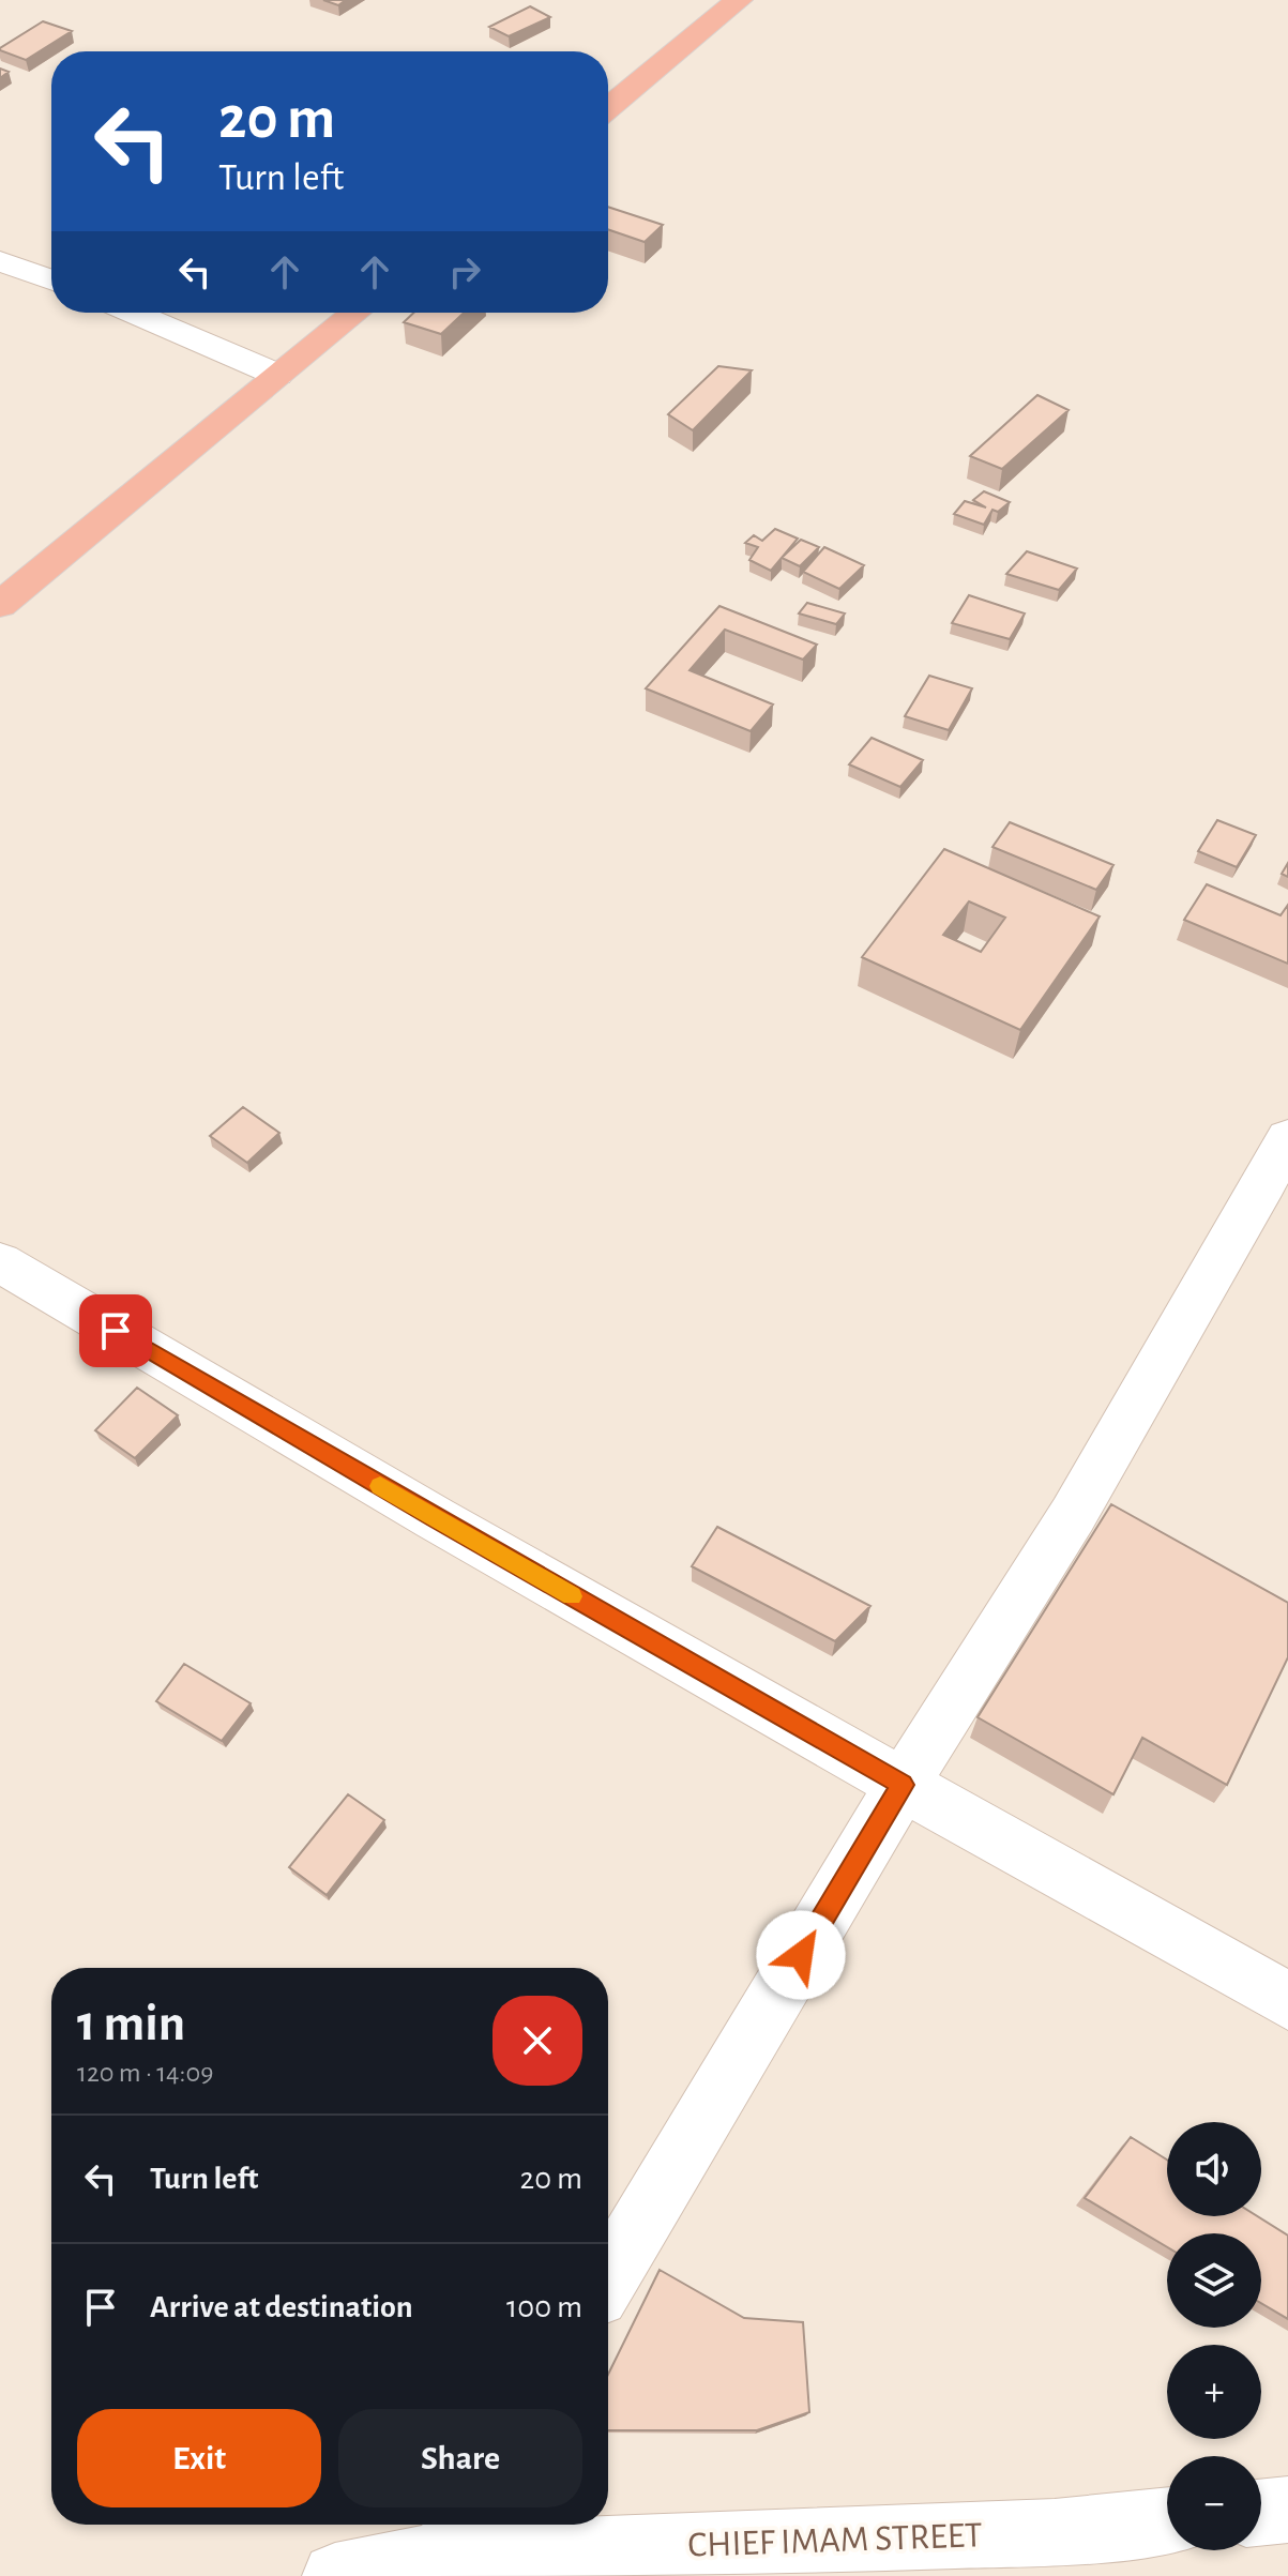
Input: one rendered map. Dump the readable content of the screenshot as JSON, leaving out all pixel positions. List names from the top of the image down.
{
  "streets": {
    "street": ["CHIEF IMAM STREET"]
  },
  "page": {
    "turn": ["20 m", "Turn left"],
    "heading": ["1 min", "120 m · 14:09"],
    "list": [
      {
        "name": "Turn left",
        "value": "20 m"
      },
      {
        "name": "Arrive at destination",
        "value": "100 m"
      }
    ],
    "map_buttons": ["+", "−"],
    "buttons": ["Exit", "Share"]
  }
}
